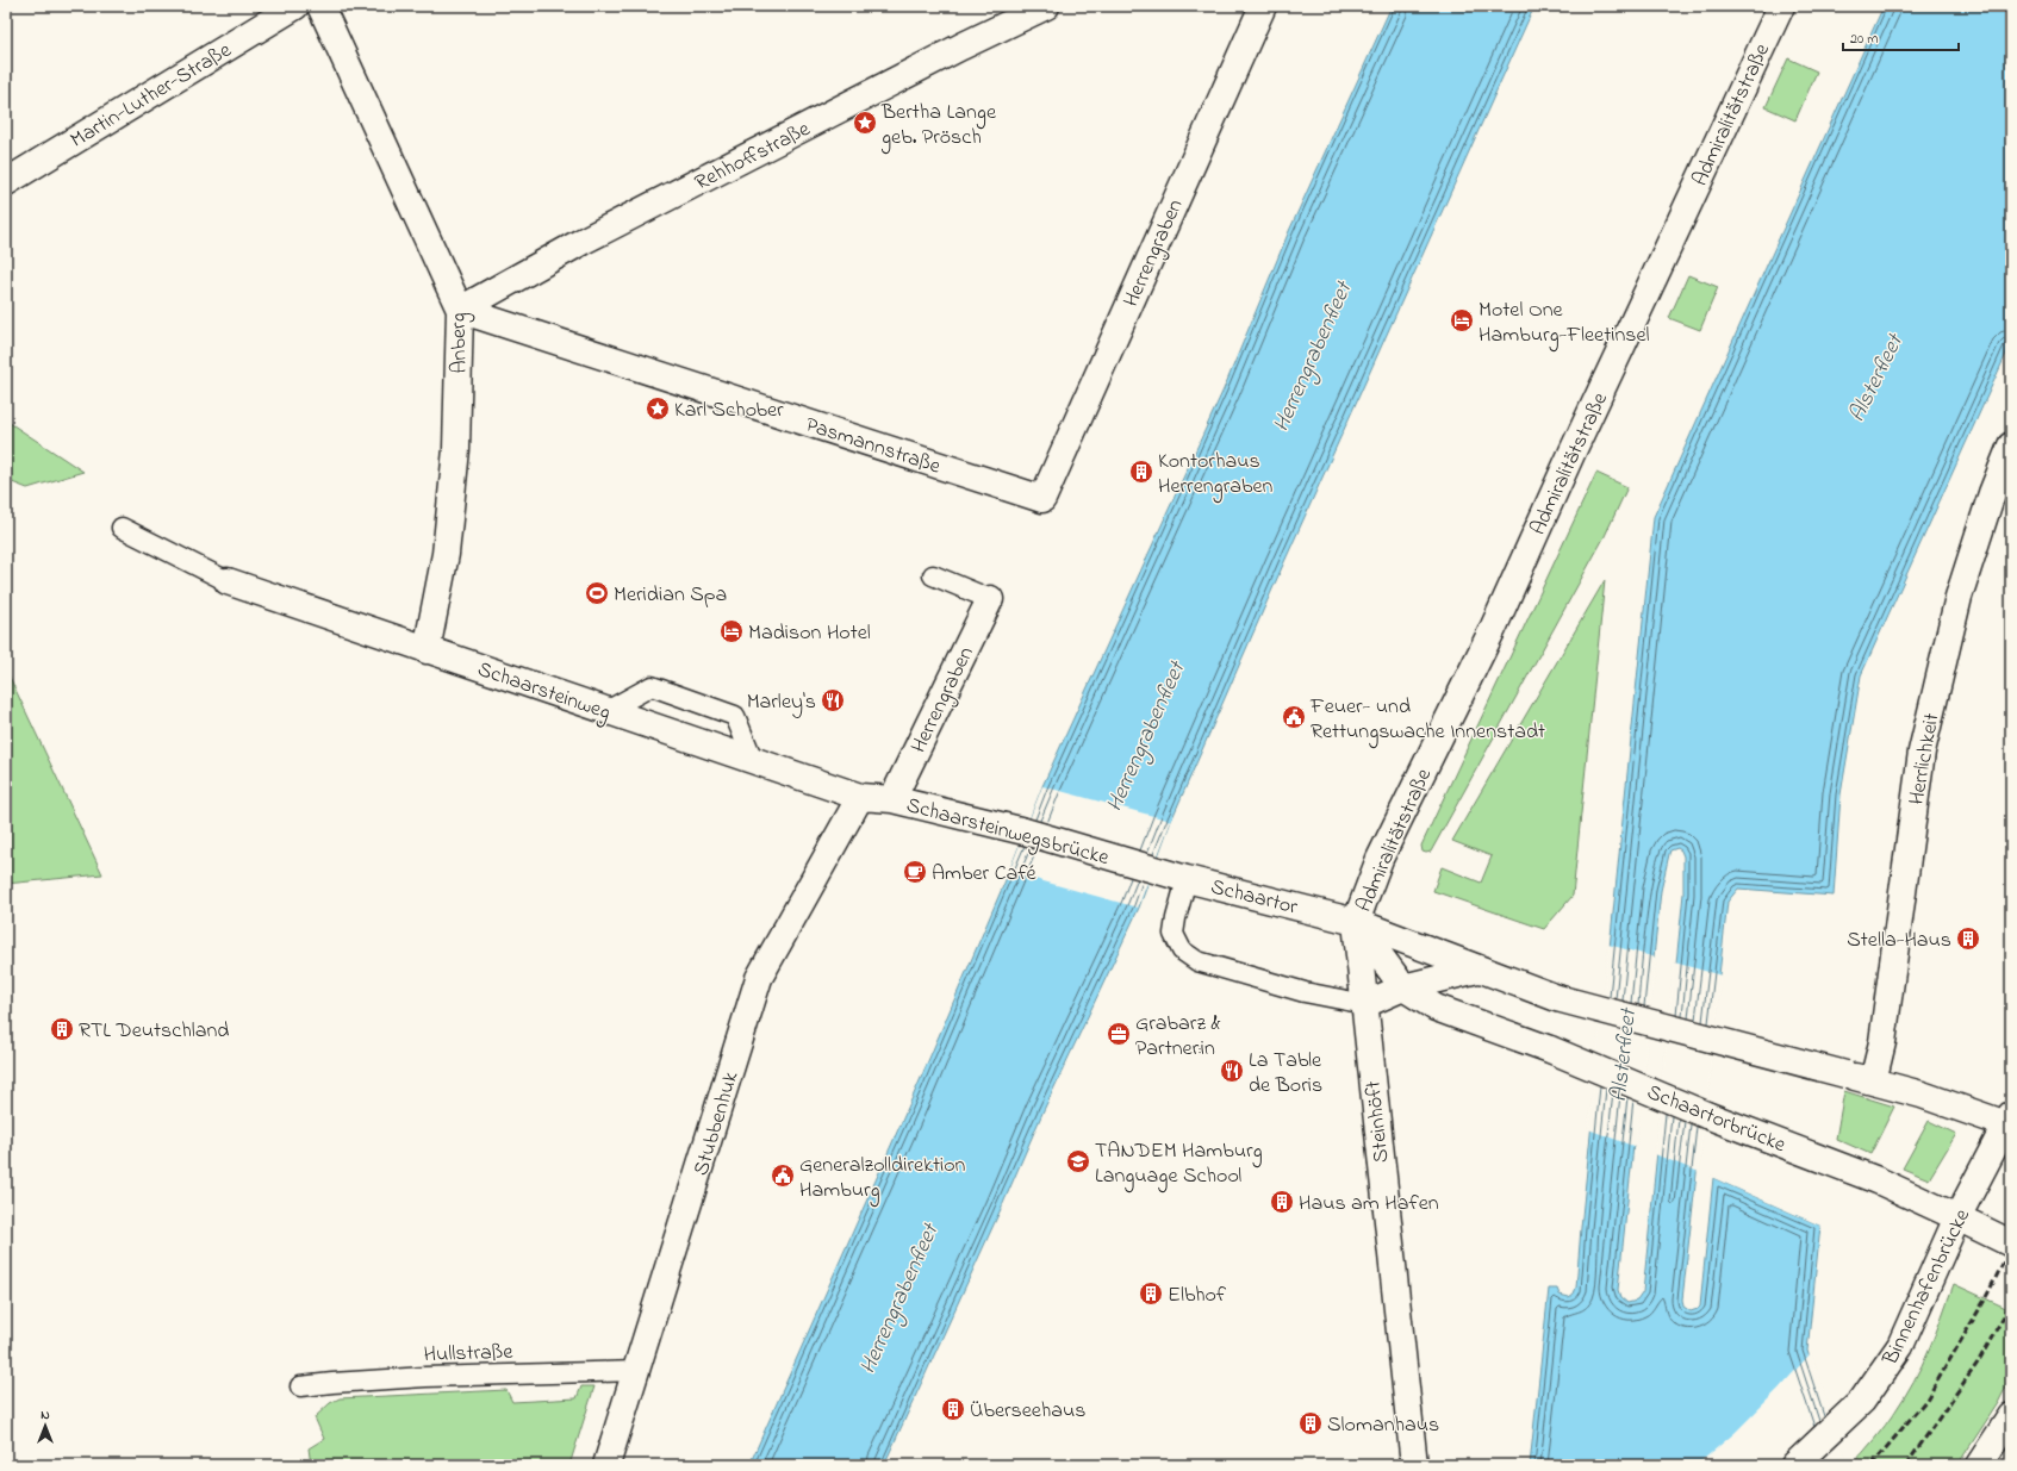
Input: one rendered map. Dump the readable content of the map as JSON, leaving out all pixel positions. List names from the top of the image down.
{
  "streets": {
    "street": [
      "Martin-Luther-Straße",
      "Admiralitätstraße",
      "Rehhoffstraße",
      "Herrengraben",
      "Anberg",
      "Pasmannstraße",
      "Schaarsteinweg",
      "Herrlichkeit",
      "Schaarsteinwegsbrücke",
      "Schaartor",
      "Schaartorbrücke",
      "Steinhöft",
      "Stubbenhuk",
      "Binnenhafenbrücke"
    ],
    "lane": ["Hullstraße"]
  },
  "crossings": [
    ["Admiralitätstraße", "Schaartor"],
    ["Admiralitätstraße", "Steinhöft"],
    ["Rehhoffstraße", "Anberg"],
    ["Rehhoffstraße", "Pasmannstraße"],
    ["Herrengraben", "Pasmannstraße"],
    ["Herrengraben", "Schaarsteinwegsbrücke"],
    ["Anberg", "Pasmannstraße"],
    ["Anberg", "Schaarsteinweg"],
    ["Schaarsteinweg", "Schaarsteinwegsbrücke"],
    ["Schaarsteinweg", "Stubbenhuk"],
    ["Herrlichkeit", "Schaartor"],
    ["Schaarsteinwegsbrücke", "Schaartor"],
    ["Schaarsteinwegsbrücke", "Stubbenhuk"],
    ["Schaartor", "Steinhöft"],
    ["Schaartorbrücke", "Binnenhafenbrücke"],
    ["Stubbenhuk", "Hullstraße"]
  ],
  "water": ["Herrengrabenfleet", "Alsterfleet"],
  "places": {
    "place": ["Bertha Lange geb. Prösch", "Karl Schober"],
    "hotel": ["Motel One Hamburg-Fleetinsel", "Madison Hotel"],
    "building": [
      "Kontorhaus Herrengraben",
      "Stella-Haus",
      "RTL Deutschland",
      "Haus am Hafen",
      "Elbhof",
      "Überseehaus",
      "Slomanhaus"
    ],
    "sports": ["Meridian Spa"],
    "restaurant": ["Marley's", "La Table de Boris"],
    "public building": ["Feuer- und Rettungswache Innenstadt", "Generalzolldirektion Hamburg"],
    "cafe": ["Amber Café"],
    "office": ["Grabarz & Partner:in"],
    "school or university": ["TANDEM Hamburg Language School"]
  },
  "scale_bar": "20 m",
  "north": "top"
}
